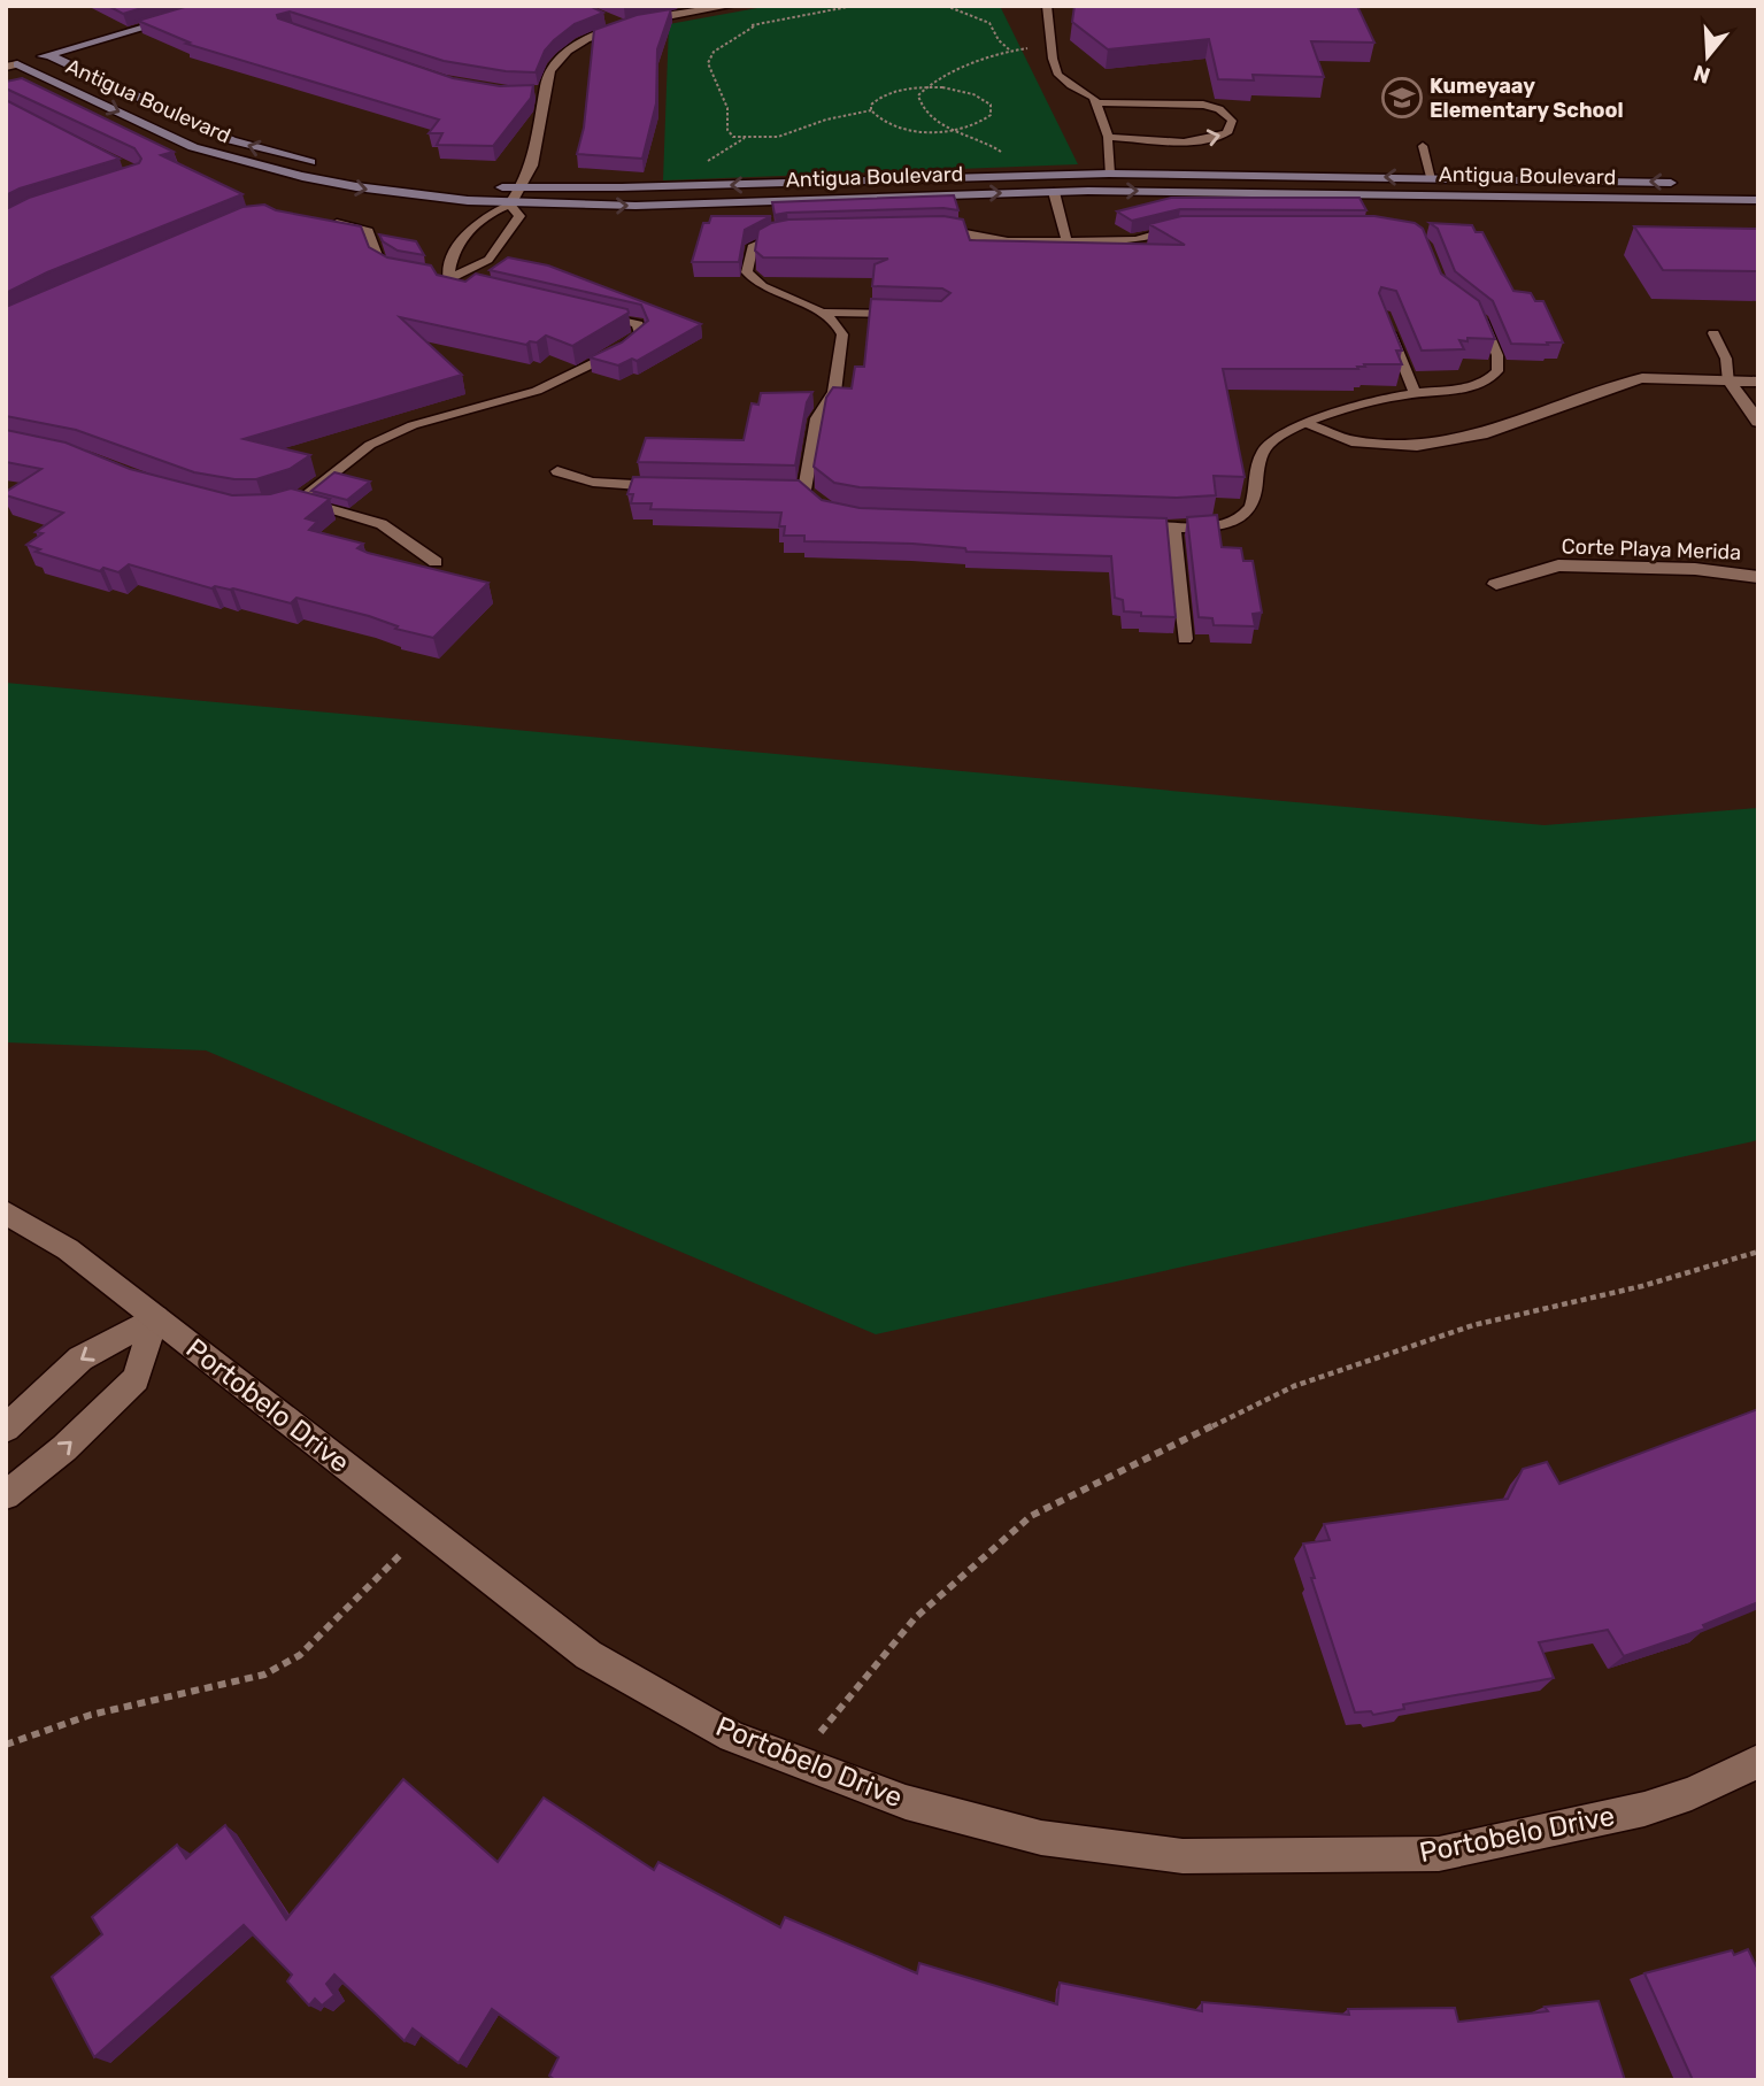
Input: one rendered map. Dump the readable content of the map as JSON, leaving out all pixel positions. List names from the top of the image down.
{
  "streets": {
    "main road": ["Antigua Boulevard"],
    "street": ["Corte Playa Merida", "Portobelo Drive"]
  },
  "places": {
    "school or university": ["Kumeyaay Elementary School"]
  },
  "north": "bottom"
}
